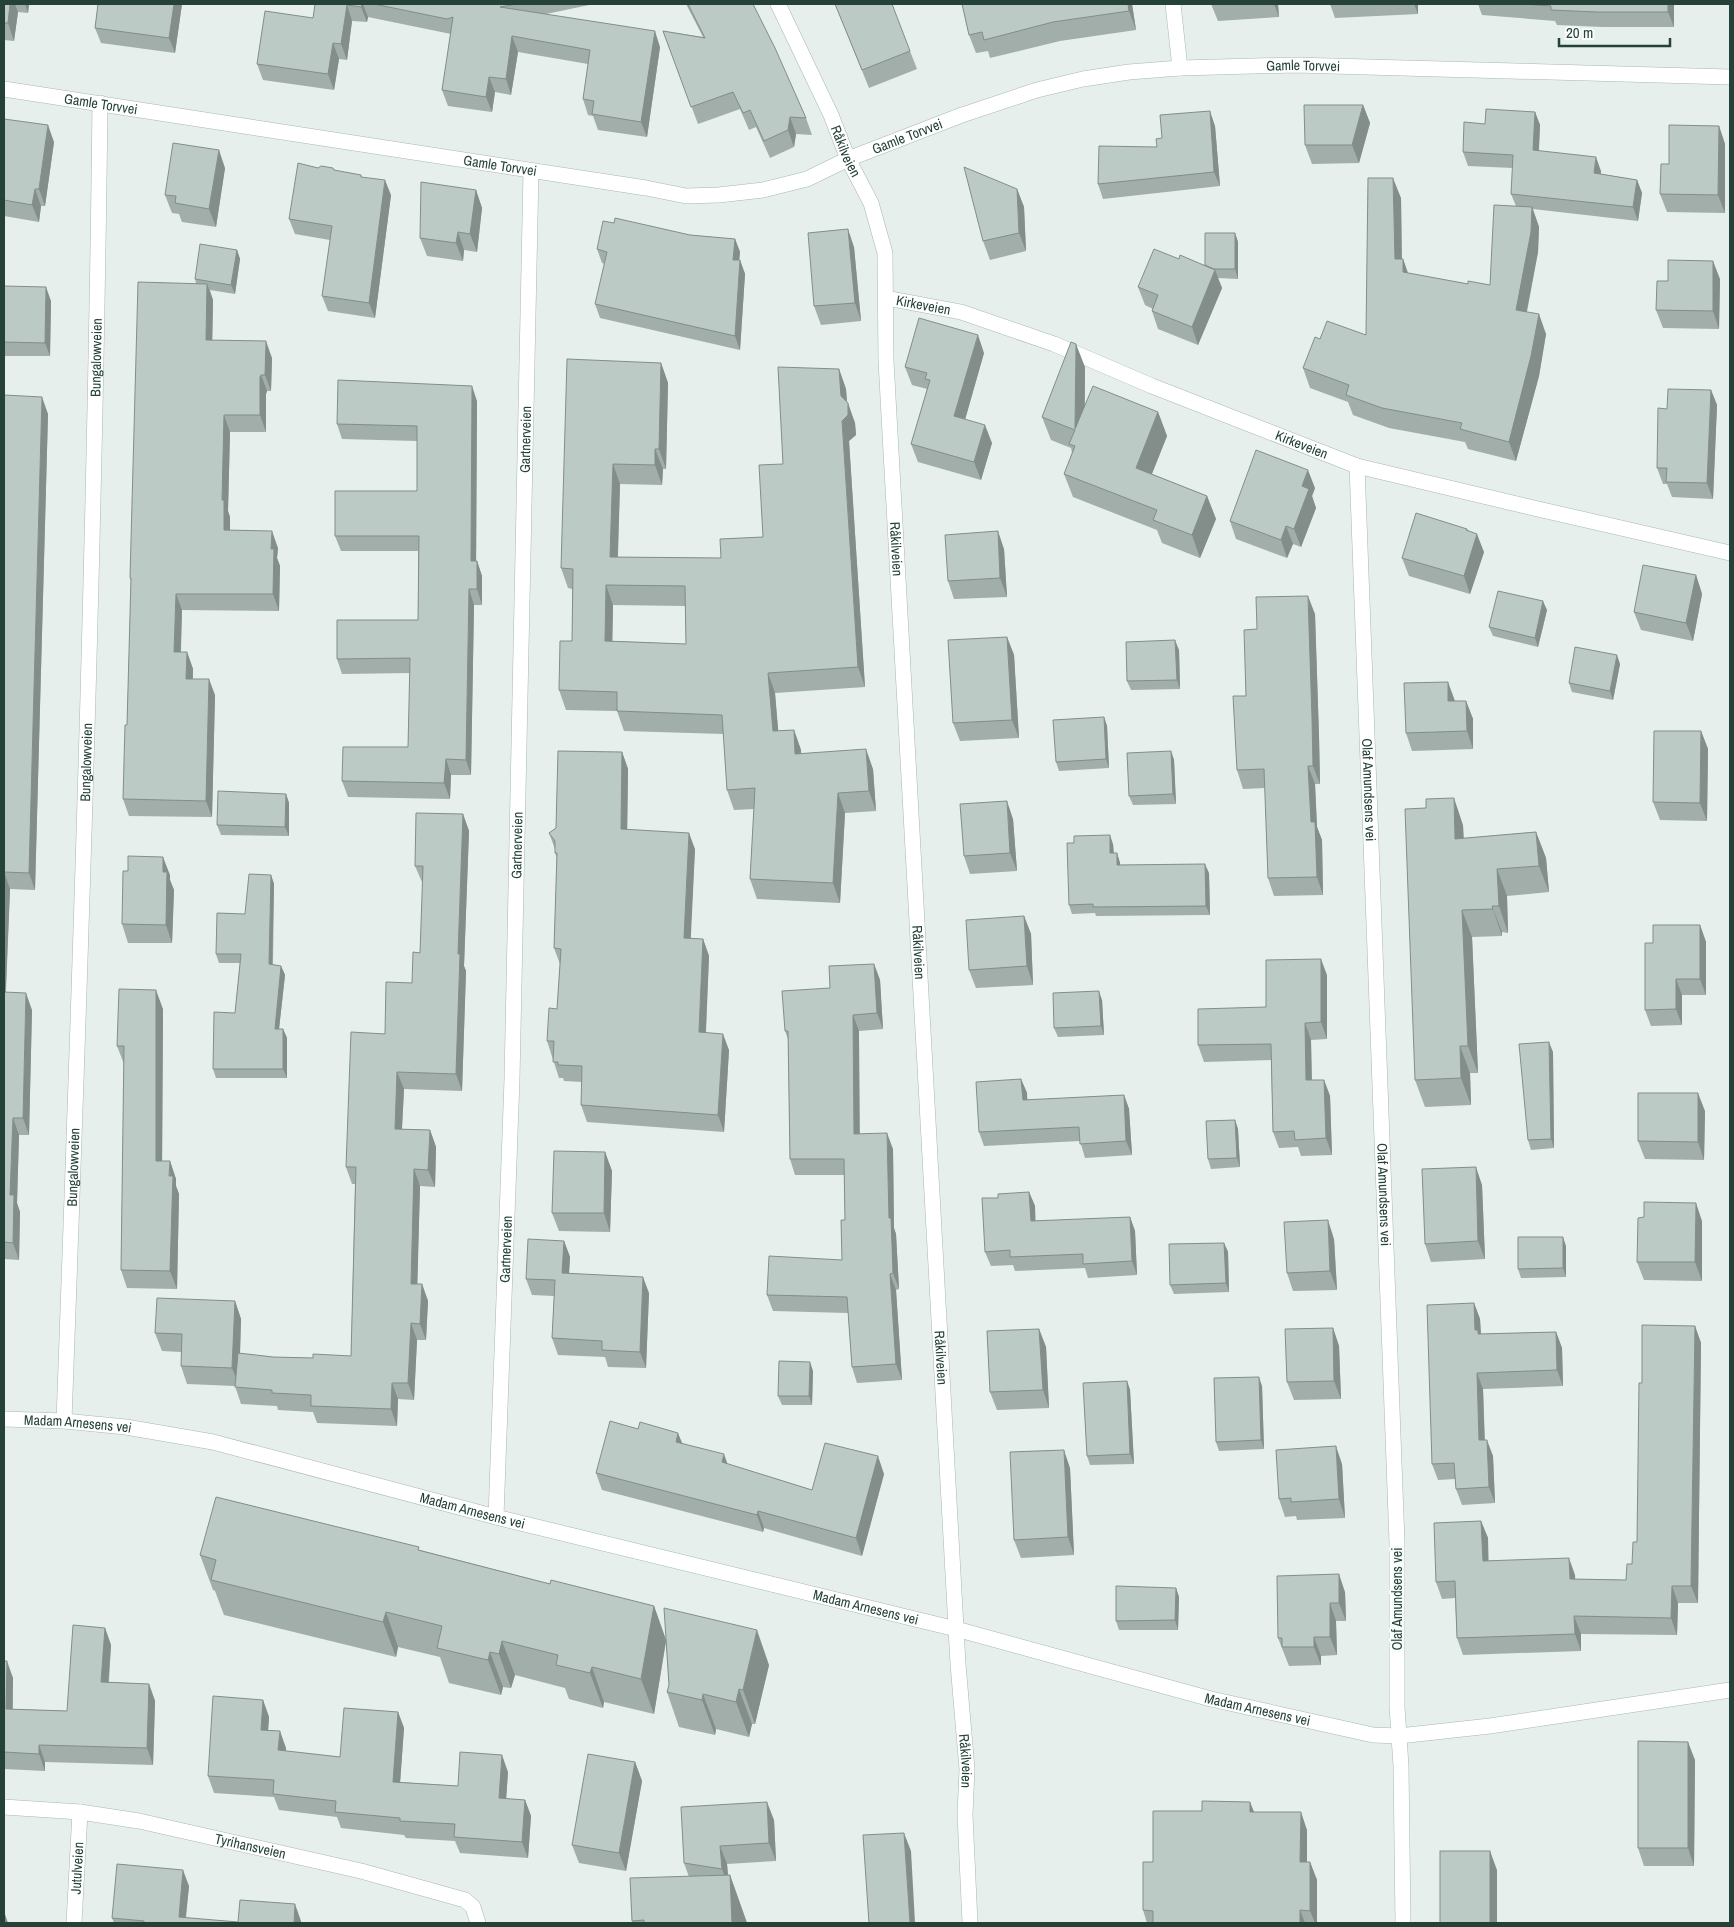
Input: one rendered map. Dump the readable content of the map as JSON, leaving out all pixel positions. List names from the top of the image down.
{
  "streets": {
    "street": [
      "Gamle Torvvei",
      "Råkilveien",
      "Kirkeveien",
      "Bungalowveien",
      "Gartnerveien",
      "Olaf Amundsens vei",
      "Madam Arnesens vei",
      "Tyrihansveien",
      "Jutulveien"
    ]
  },
  "crossings": [
    ["Gamle Torvvei", "Råkilveien"],
    ["Gamle Torvvei", "Bungalowveien"],
    ["Gamle Torvvei", "Gartnerveien"],
    ["Råkilveien", "Kirkeveien"],
    ["Råkilveien", "Madam Arnesens vei"],
    ["Kirkeveien", "Olaf Amundsens vei"],
    ["Bungalowveien", "Madam Arnesens vei"],
    ["Gartnerveien", "Madam Arnesens vei"],
    ["Olaf Amundsens vei", "Madam Arnesens vei"],
    ["Tyrihansveien", "Jutulveien"]
  ],
  "scale_bar": "20 m"
}
